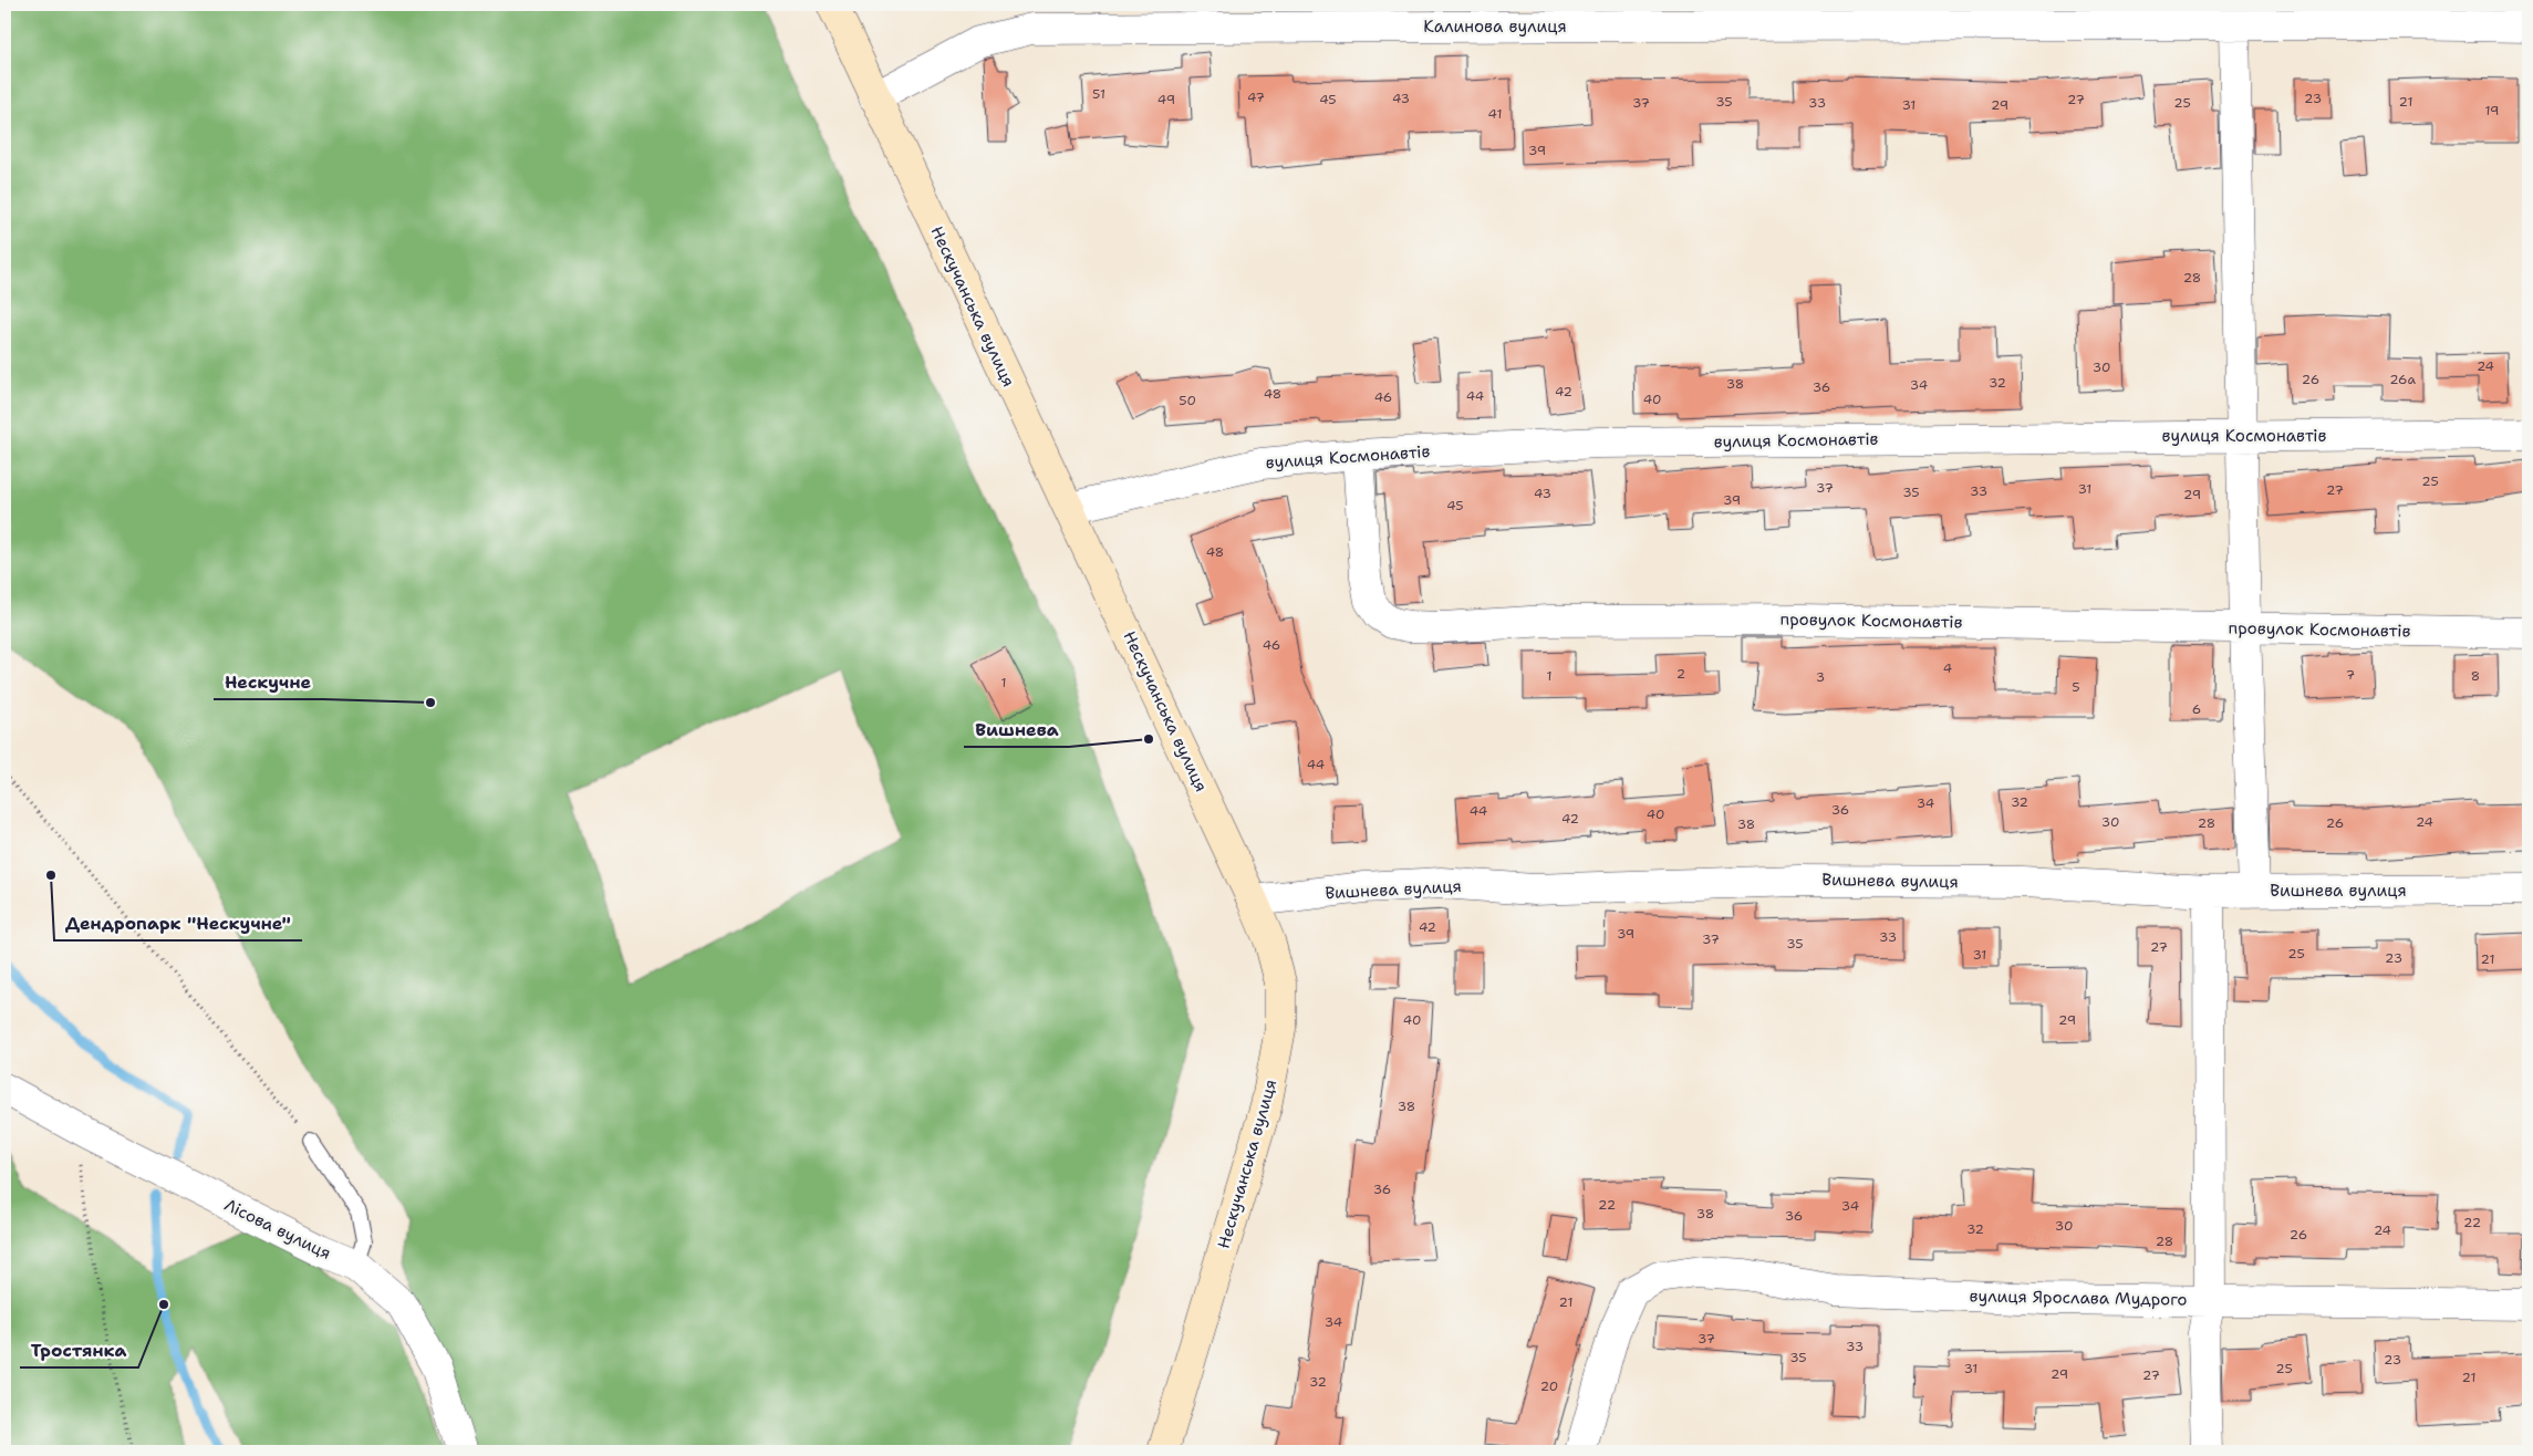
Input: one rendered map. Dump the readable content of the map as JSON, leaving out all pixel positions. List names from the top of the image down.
{
  "streets": {
    "street": [
      "Калинова вулиця",
      "Нескучанська вулиця",
      "вулиця Космонавтів",
      "провулок Космонавтів",
      "Вишнева вулиця",
      "Лісова вулиця",
      "вулиця Ярослава Мудрого"
    ]
  },
  "crossings": [
    ["Калинова вулиця", "Нескучанська вулиця"],
    ["Нескучанська вулиця", "вулиця Космонавтів"],
    ["Нескучанська вулиця", "Вишнева вулиця"],
    ["вулиця Космонавтів", "провулок Космонавтів"]
  ],
  "places": [
    "Нескучне",
    "Вишнева",
    "Дендропарк \"Нескучне\"",
    "Тростянка"
  ],
  "house_numbers": [
    "51",
    "47",
    "43",
    "23",
    "49",
    "45",
    "27",
    "35",
    "21",
    "37",
    "33",
    "25",
    "31",
    "29",
    "19",
    "41",
    "39",
    "28",
    "24",
    "30",
    "26",
    "26а",
    "32",
    "38",
    "34",
    "36",
    "42",
    "48",
    "44",
    "46",
    "40",
    "50",
    "25",
    "37",
    "31",
    "27",
    "33",
    "35",
    "43",
    "29",
    "39",
    "45",
    "48",
    "46",
    "4",
    "2",
    "7",
    "1",
    "8",
    "3",
    "1",
    "5",
    "6",
    "44",
    "32",
    "34",
    "36",
    "44",
    "40",
    "42",
    "30",
    "24",
    "28",
    "26",
    "38",
    "42",
    "39",
    "33",
    "37",
    "35",
    "27",
    "25",
    "31",
    "23",
    "21",
    "40",
    "29",
    "38",
    "36",
    "22",
    "34",
    "38",
    "36",
    "22",
    "30",
    "32",
    "24",
    "26",
    "28",
    "21",
    "34",
    "37",
    "33",
    "35",
    "23",
    "31",
    "25",
    "29",
    "27",
    "21",
    "32",
    "20"
  ]
}
